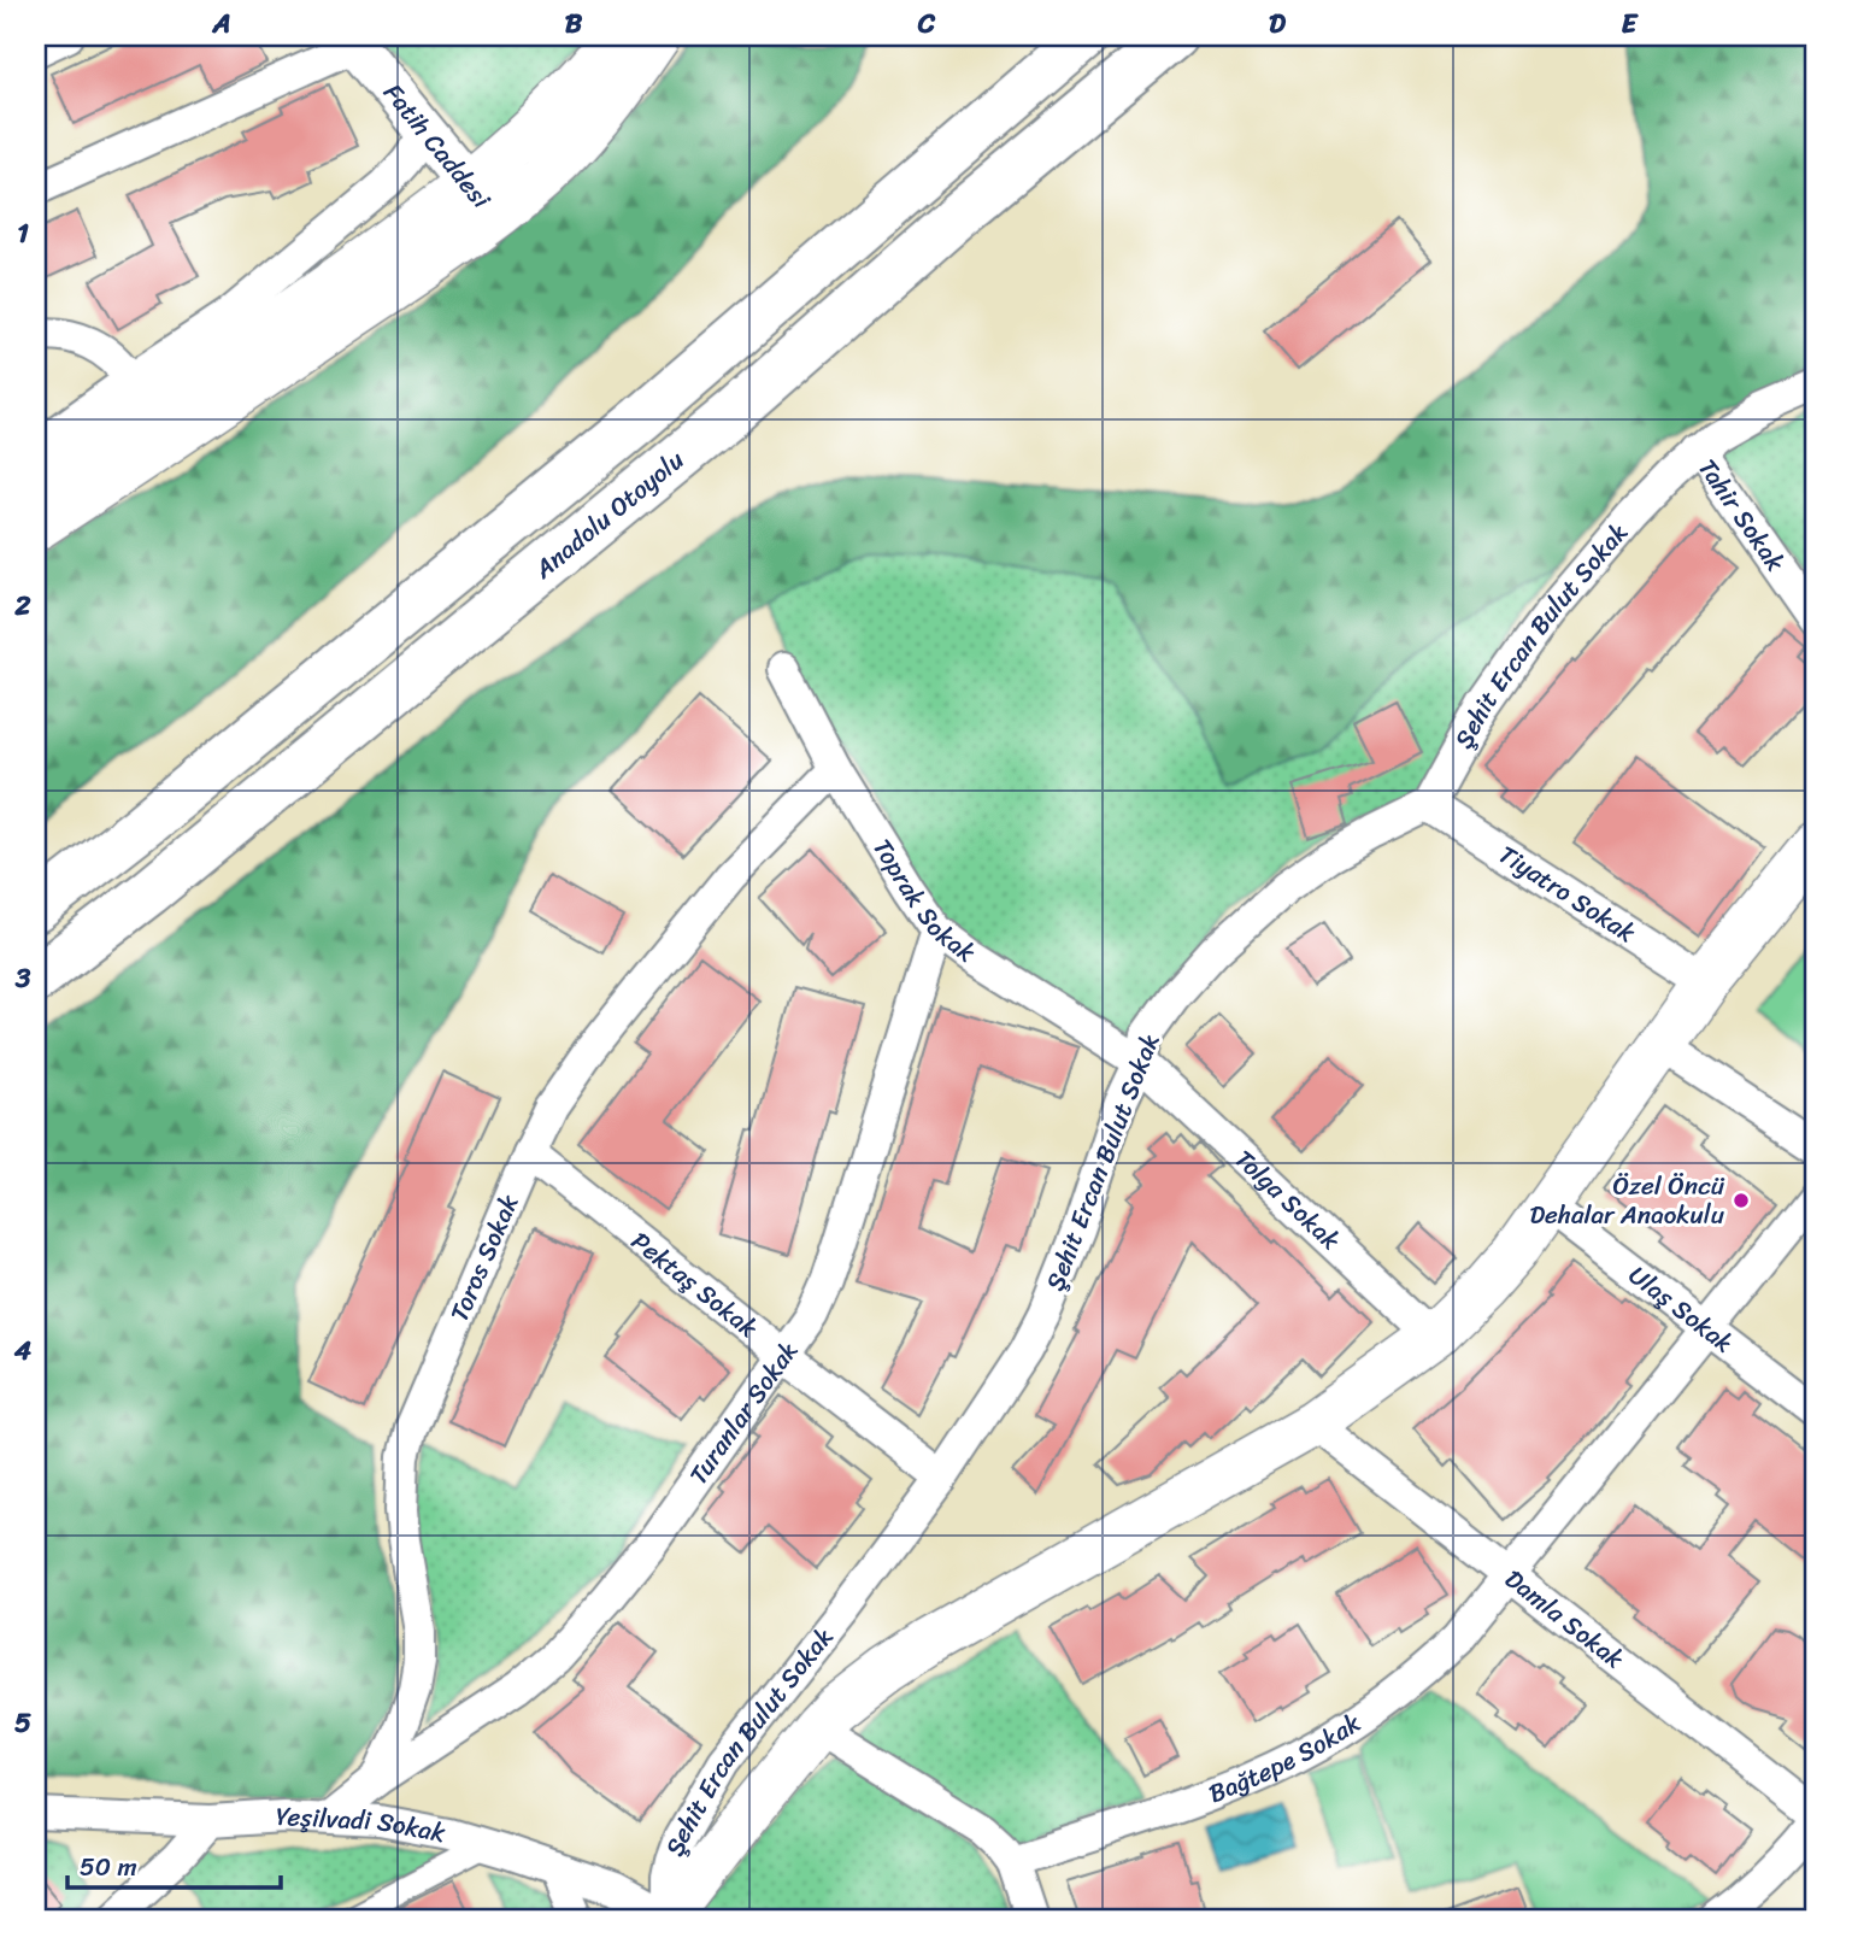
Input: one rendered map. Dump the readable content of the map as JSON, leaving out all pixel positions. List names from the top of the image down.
{
  "streets": {
    "highway": ["Anadolu Otoyolu"],
    "street": [
      "Fatih Caddesi",
      "Tahir Sokak",
      "Şehit Ercan Bulut Sokak",
      "Tiyatro Sokak",
      "Toprak Sokak",
      "Tolga Sokak",
      "Toros Sokak",
      "Pektaş Sokak",
      "Ulaş Sokak",
      "Turanlar Sokak",
      "Damla Sokak",
      "Bağtepe Sokak",
      "Yeşilvadi Sokak"
    ]
  },
  "crossings": [
    ["Tahir Sokak", "Şehit Ercan Bulut Sokak"],
    ["Şehit Ercan Bulut Sokak", "Tiyatro Sokak"],
    ["Şehit Ercan Bulut Sokak", "Toprak Sokak"],
    ["Şehit Ercan Bulut Sokak", "Tolga Sokak"],
    ["Şehit Ercan Bulut Sokak", "Pektaş Sokak"],
    ["Şehit Ercan Bulut Sokak", "Yeşilvadi Sokak"],
    ["Toprak Sokak", "Tolga Sokak"],
    ["Toprak Sokak", "Toros Sokak"],
    ["Toprak Sokak", "Turanlar Sokak"],
    ["Toros Sokak", "Pektaş Sokak"],
    ["Toros Sokak", "Turanlar Sokak"],
    ["Toros Sokak", "Yeşilvadi Sokak"],
    ["Pektaş Sokak", "Turanlar Sokak"],
    ["Ulaş Sokak", "Bağtepe Sokak"],
    ["Damla Sokak", "Bağtepe Sokak"]
  ],
  "places": ["Özel Öncü Dehalar Anaokulu"],
  "scale_bar": "50 m",
  "grid": {
    "columns": [
      "A",
      "B",
      "C",
      "D",
      "E"
    ],
    "rows": [
      "1",
      "2",
      "3",
      "4",
      "5"
    ]
  }
}
